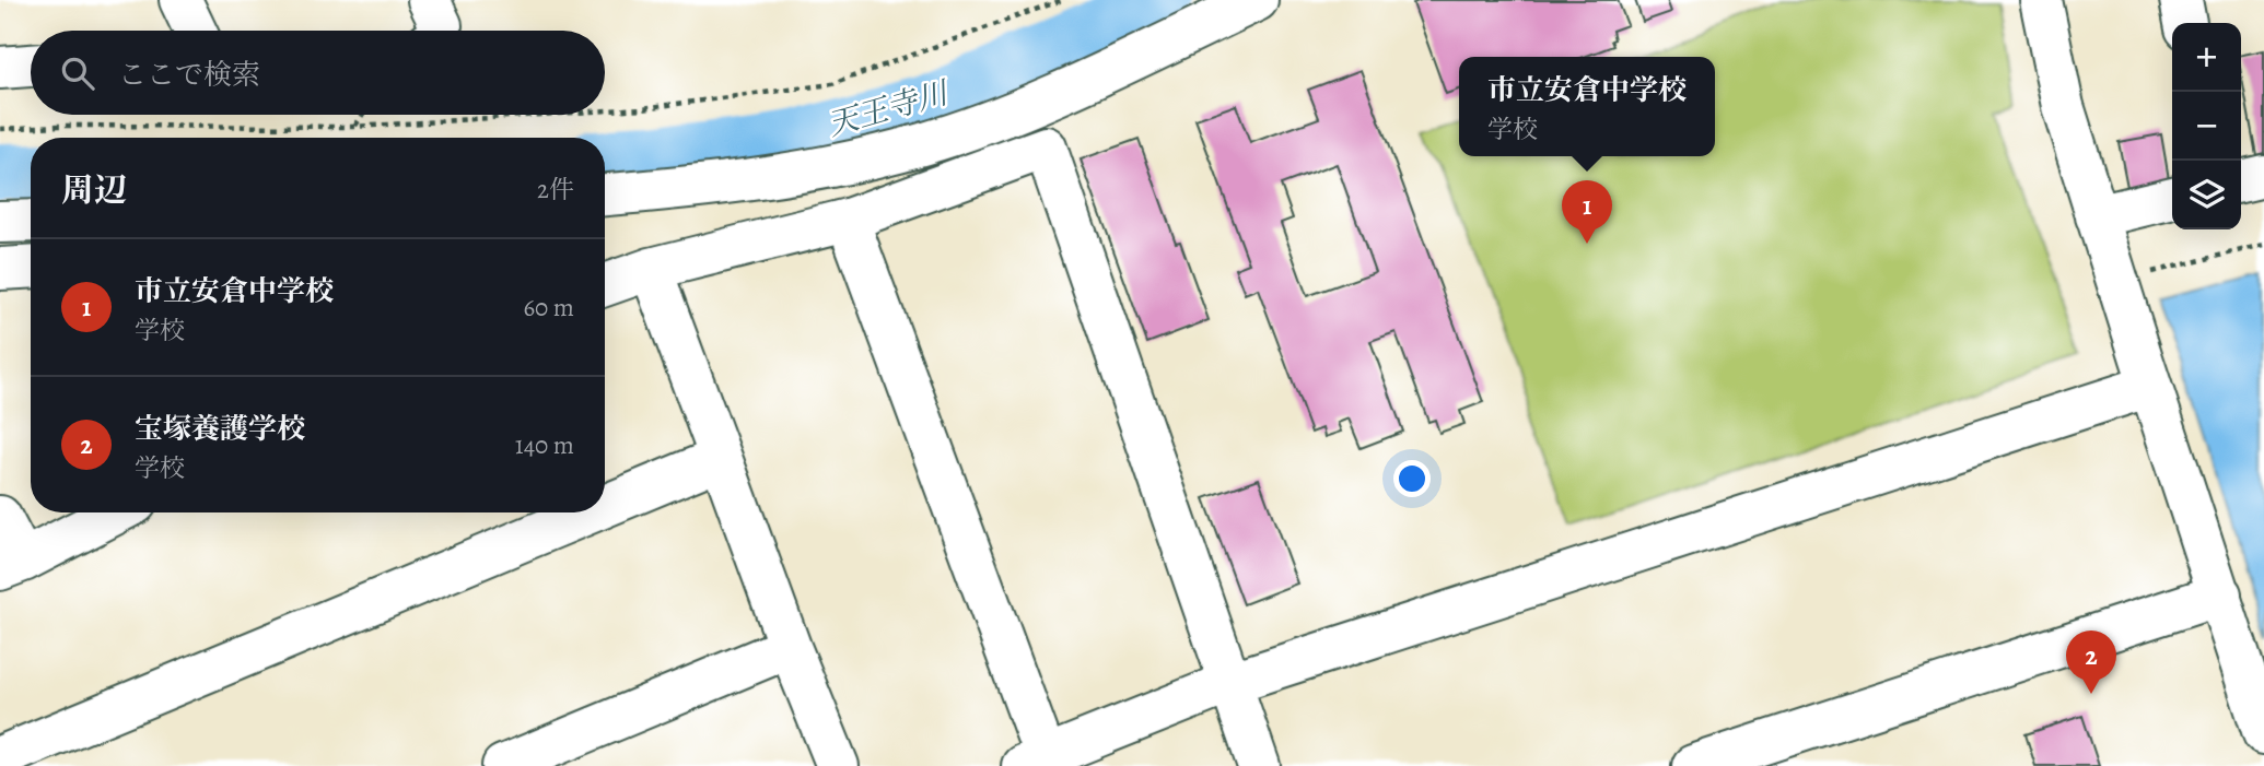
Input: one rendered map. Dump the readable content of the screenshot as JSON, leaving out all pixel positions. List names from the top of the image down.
{
  "water": ["天王寺川"],
  "page": {
    "map_buttons": ["+", "−"],
    "search": "ここで検索",
    "popup": ["市立安倉中学校", "学校"],
    "heading": ["周辺", "2件"],
    "pins": ["1", "2"],
    "list": [
      {
        "mark": "1",
        "name": "市立安倉中学校",
        "note": "学校",
        "value": "60 m"
      },
      {
        "mark": "2",
        "name": "宝塚養護学校",
        "note": "学校",
        "value": "140 m"
      }
    ]
  }
}
